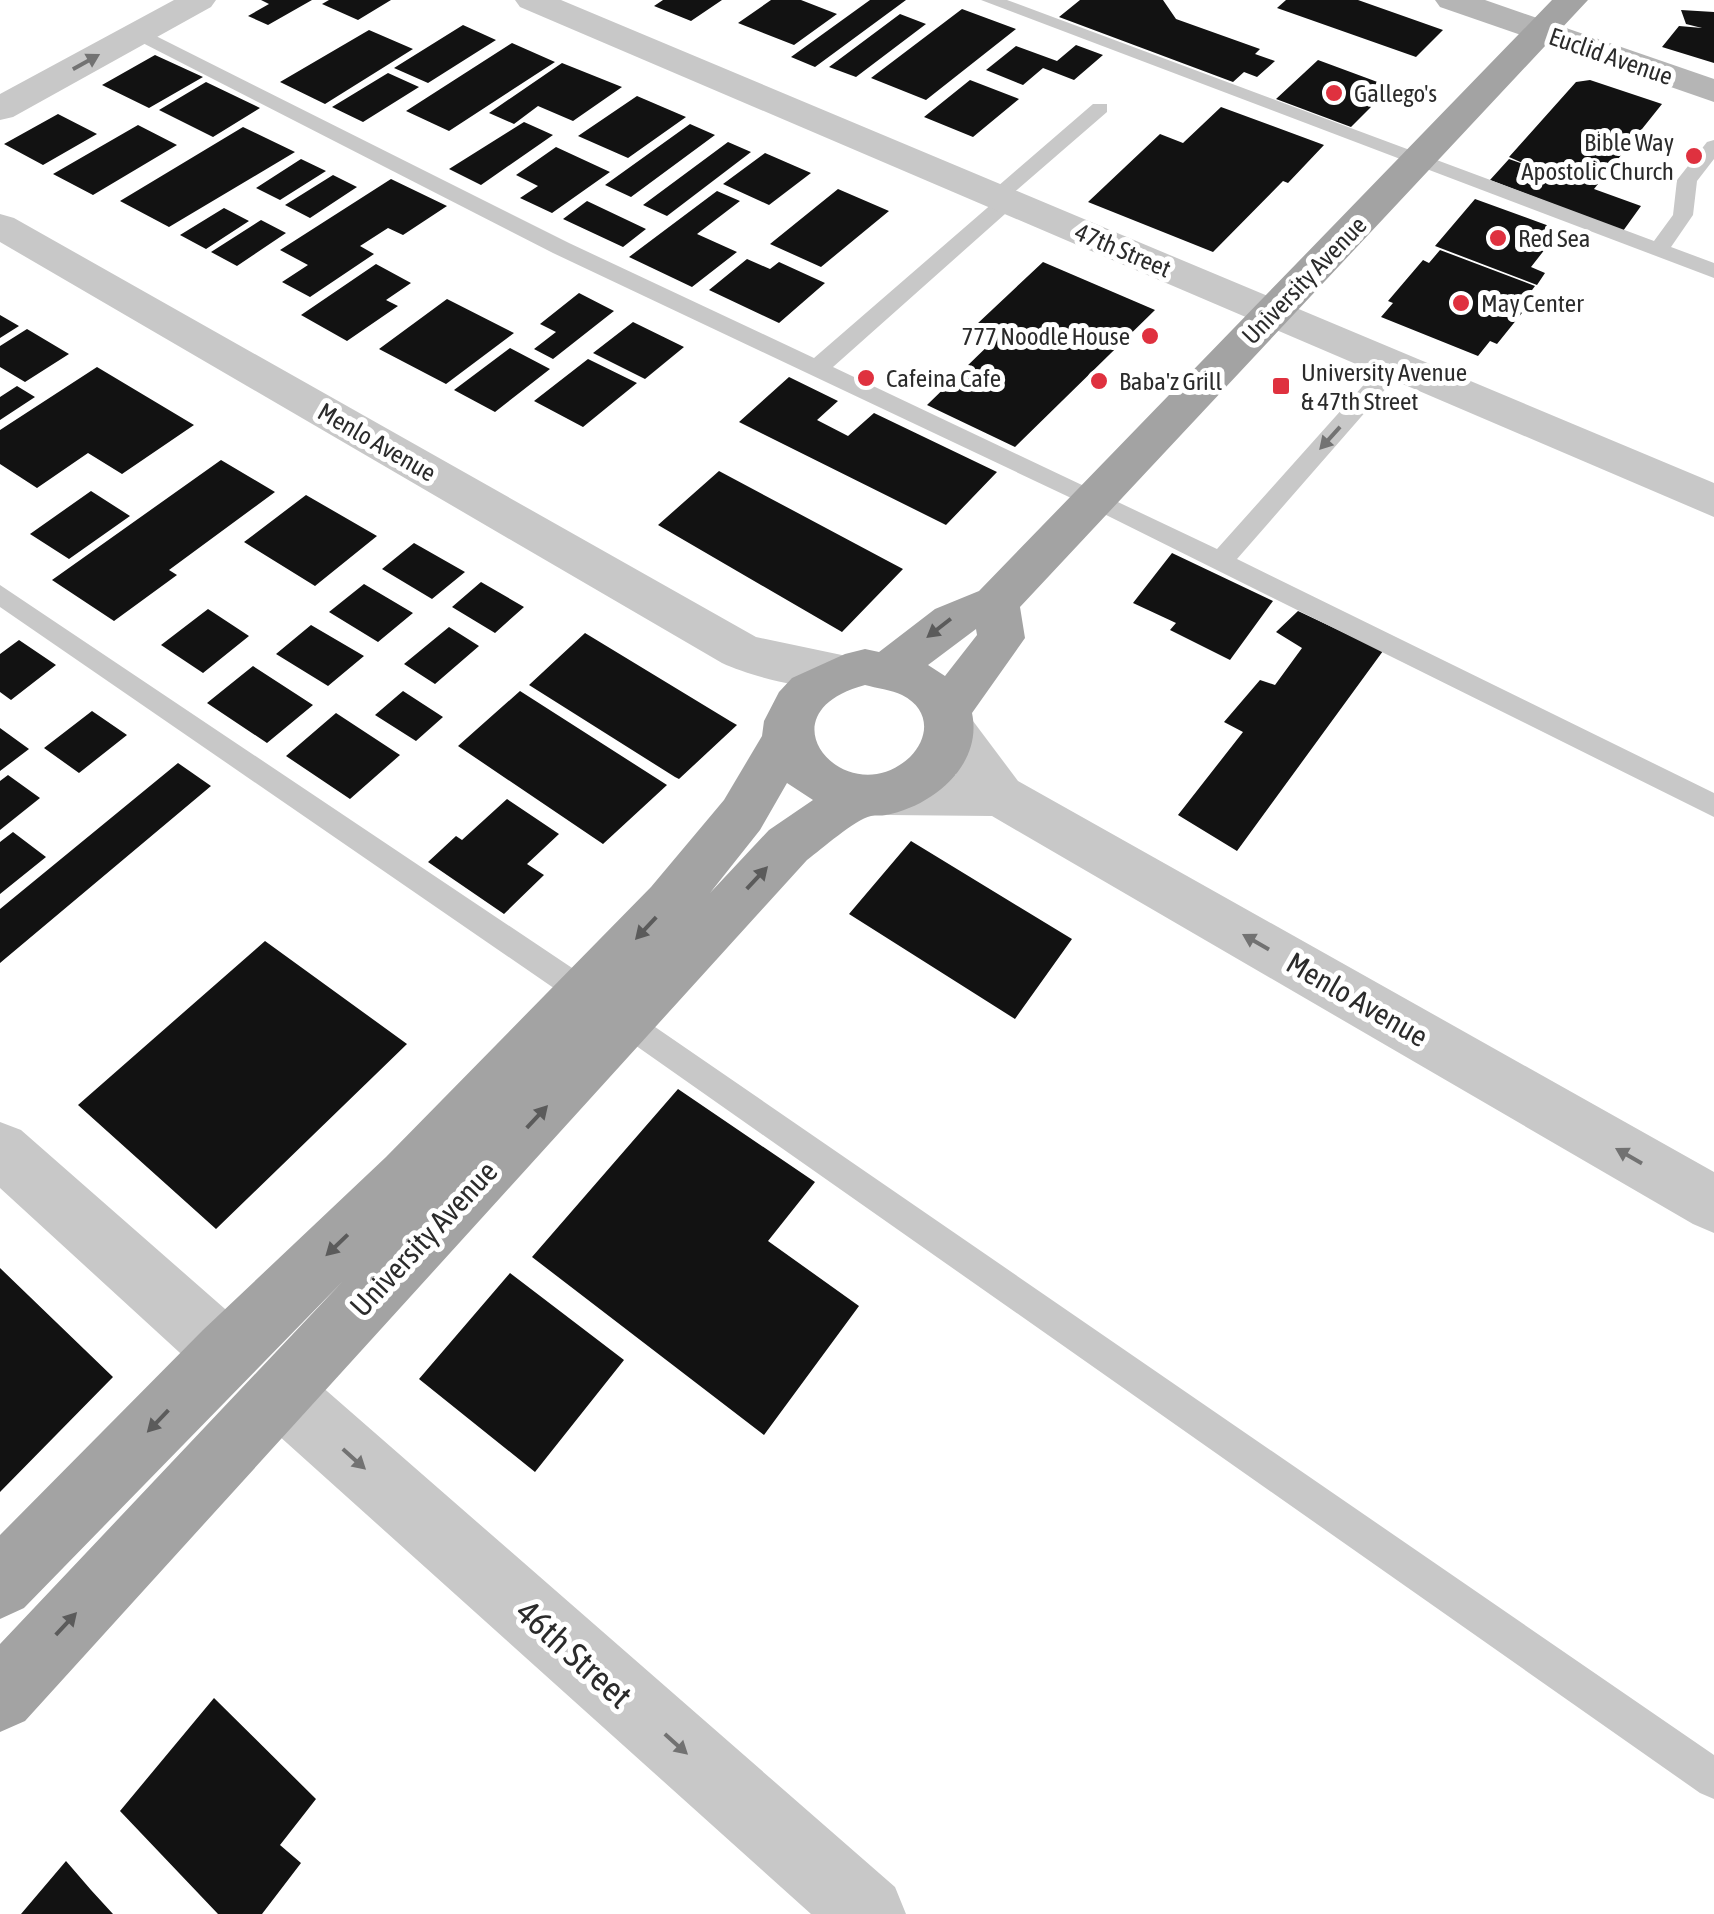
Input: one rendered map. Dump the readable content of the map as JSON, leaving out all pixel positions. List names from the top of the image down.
{
  "streets": {
    "main road": ["Euclid Avenue", "University Avenue"],
    "street": ["47th Street", "Menlo Avenue", "46th Street"]
  },
  "crossings": [
    ["Euclid Avenue", "University Avenue"],
    ["47th Street", "University Avenue"],
    ["University Avenue", "Menlo Avenue"],
    ["University Avenue", "46th Street"]
  ],
  "one_way": ["Menlo Avenue", "46th Street"],
  "places": {
    "other": [
      "Gallego's",
      "Bible Way Apostolic Church",
      "Red Sea",
      "May Center",
      "777 Noodle House",
      "Cafeina Cafe",
      "Baba'z Grill"
    ],
    "transit": ["University Avenue & 47th Street"]
  }
}
